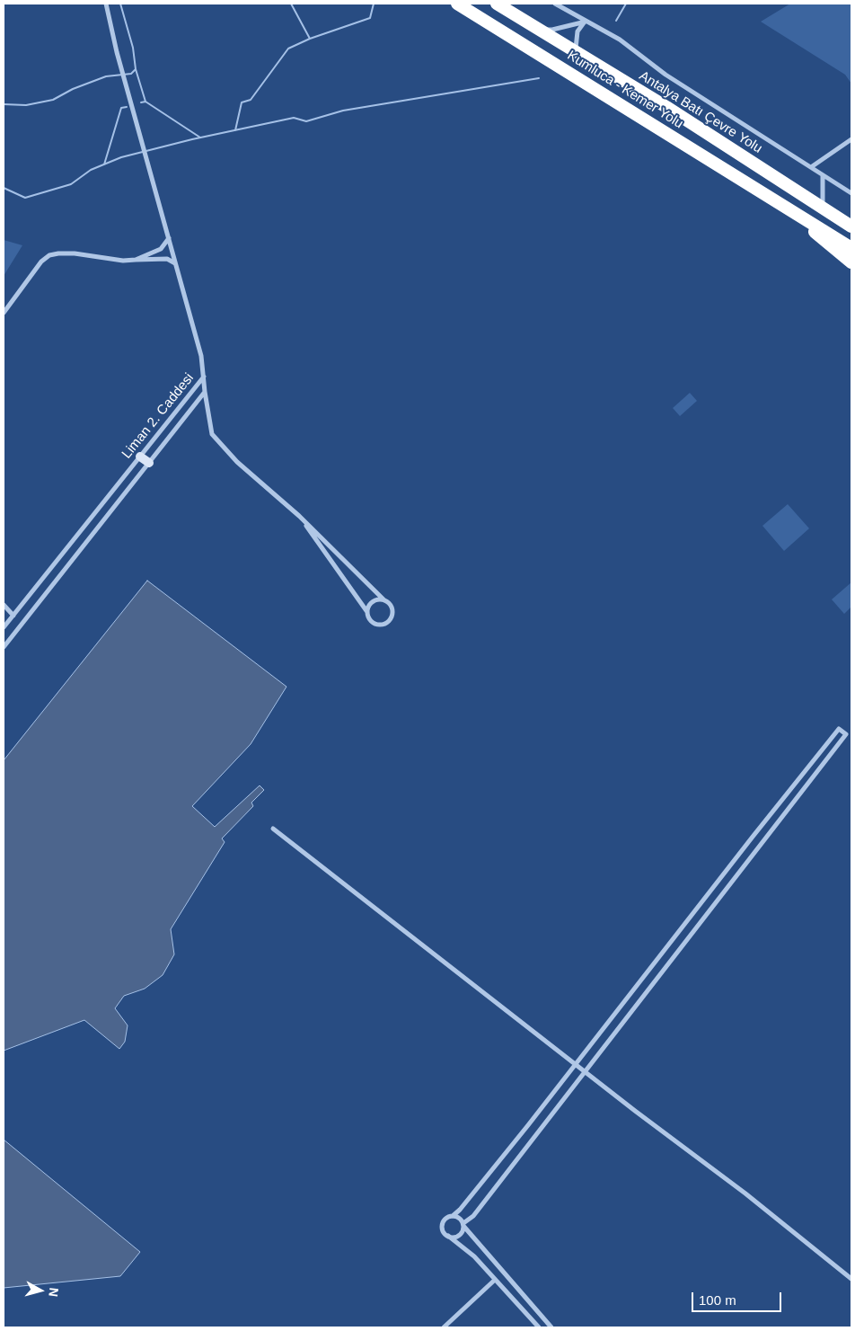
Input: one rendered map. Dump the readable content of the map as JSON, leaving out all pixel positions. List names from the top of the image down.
{
  "streets": {
    "highway": ["Kumluca - Kemer Yolu", "Antalya Batı Çevre Yolu"],
    "street": ["Liman 2. Caddesi"]
  },
  "scale_bar": "100 m",
  "north": "right"
}
